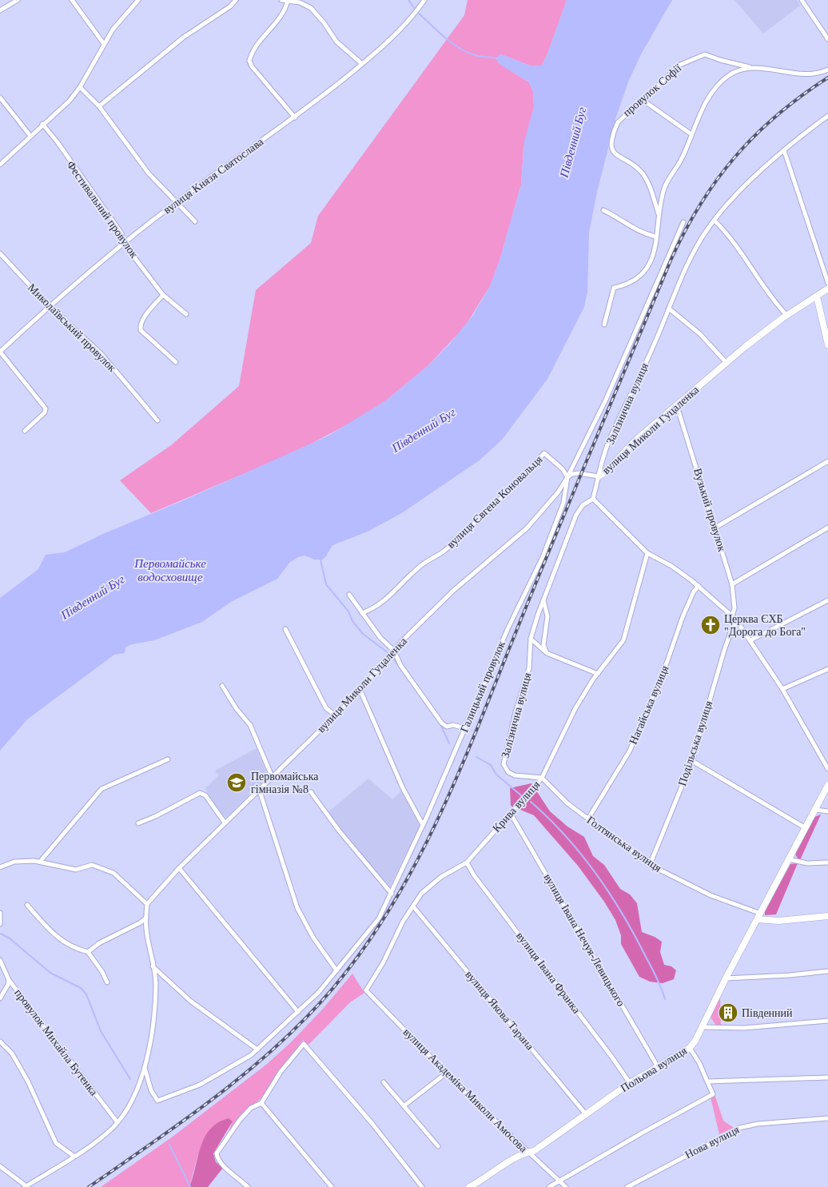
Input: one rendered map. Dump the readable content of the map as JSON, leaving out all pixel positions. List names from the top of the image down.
{
  "streets": {
    "street": [
      "провулок Софії",
      "вулиця Князя Святослава",
      "Фестивальний провулок",
      "Миколаївський провулок",
      "Залізнична вулиця",
      "вулиця Миколи Гуцаленка",
      "вулиця Євгена Коновальця",
      "Вузький провулок",
      "Галицький провулок",
      "Нагайська вулиця",
      "Подільська вулиця",
      "Крива вулиця",
      "Голтянська вулиця",
      "вулиця Івана Нечуя-Левицького",
      "вулиця Івана Франка",
      "вулиця Якова Тарана",
      "провулок Михайла Бутенка",
      "Польова вулиця",
      "вулиця Академіка Миколи Амосова",
      "Нова вулиця"
    ]
  },
  "crossings": [
    ["вулиця Князя Святослава", "Фестивальний провулок"],
    ["вулиця Князя Святослава", "Миколаївський провулок"],
    ["Залізнична вулиця", "вулиця Миколи Гуцаленка"],
    ["Залізнична вулиця", "Крива вулиця"],
    ["Залізнична вулиця", "Голтянська вулиця"],
    ["вулиця Миколи Гуцаленка", "вулиця Євгена Коновальця"],
    ["вулиця Миколи Гуцаленка", "Вузький провулок"],
    ["вулиця Миколи Гуцаленка", "Галицький провулок"],
    ["вулиця Євгена Коновальця", "Галицький провулок"],
    ["Нагайська вулиця", "Голтянська вулиця"],
    ["Подільська вулиця", "Голтянська вулиця"],
    ["Крива вулиця", "Голтянська вулиця"],
    ["Крива вулиця", "вулиця Івана Нечуя-Левицького"],
    ["Крива вулиця", "вулиця Івана Франка"],
    ["Крива вулиця", "вулиця Якова Тарана"],
    ["Крива вулиця", "вулиця Академіка Миколи Амосова"],
    ["Голтянська вулиця", "Польова вулиця"],
    ["вулиця Івана Нечуя-Левицького", "Польова вулиця"],
    ["вулиця Івана Франка", "Польова вулиця"],
    ["вулиця Якова Тарана", "Польова вулиця"],
    ["Польова вулиця", "вулиця Академіка Миколи Амосова"]
  ],
  "water": ["Південний Буг", "Первомайське водосховище"],
  "places": {
    "church": ["Церква ЄХБ \"Дорога до Бога\""],
    "school or university": ["Первомайська гімназія №8"],
    "building": ["Південний"]
  }
}
